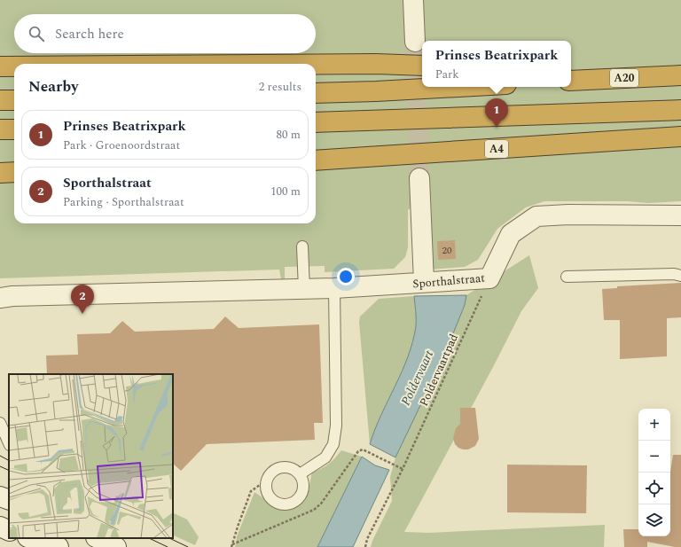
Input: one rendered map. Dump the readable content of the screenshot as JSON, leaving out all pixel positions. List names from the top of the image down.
{
  "streets": {
    "highway": ["A20", "A4"],
    "street": ["Sporthalstraat"],
    "path": ["Poldervaartpad"]
  },
  "crossings": [
    ["Sporthalstraat", "Poldervaartpad"]
  ],
  "water": ["Poldervaart"],
  "house_numbers": ["20"],
  "page": {
    "search": "Search here",
    "popup": ["Prinses Beatrixpark", "Park"],
    "heading": ["Nearby", "2 results"],
    "pins": ["1", "2"],
    "list": [
      {
        "mark": "1",
        "name": "Prinses Beatrixpark",
        "note": "Park · Groenoordstraat",
        "value": "80 m"
      },
      {
        "mark": "2",
        "name": "Sporthalstraat",
        "note": "Parking · Sporthalstraat",
        "value": "100 m"
      }
    ],
    "map_buttons": ["+", "−"]
  }
}
